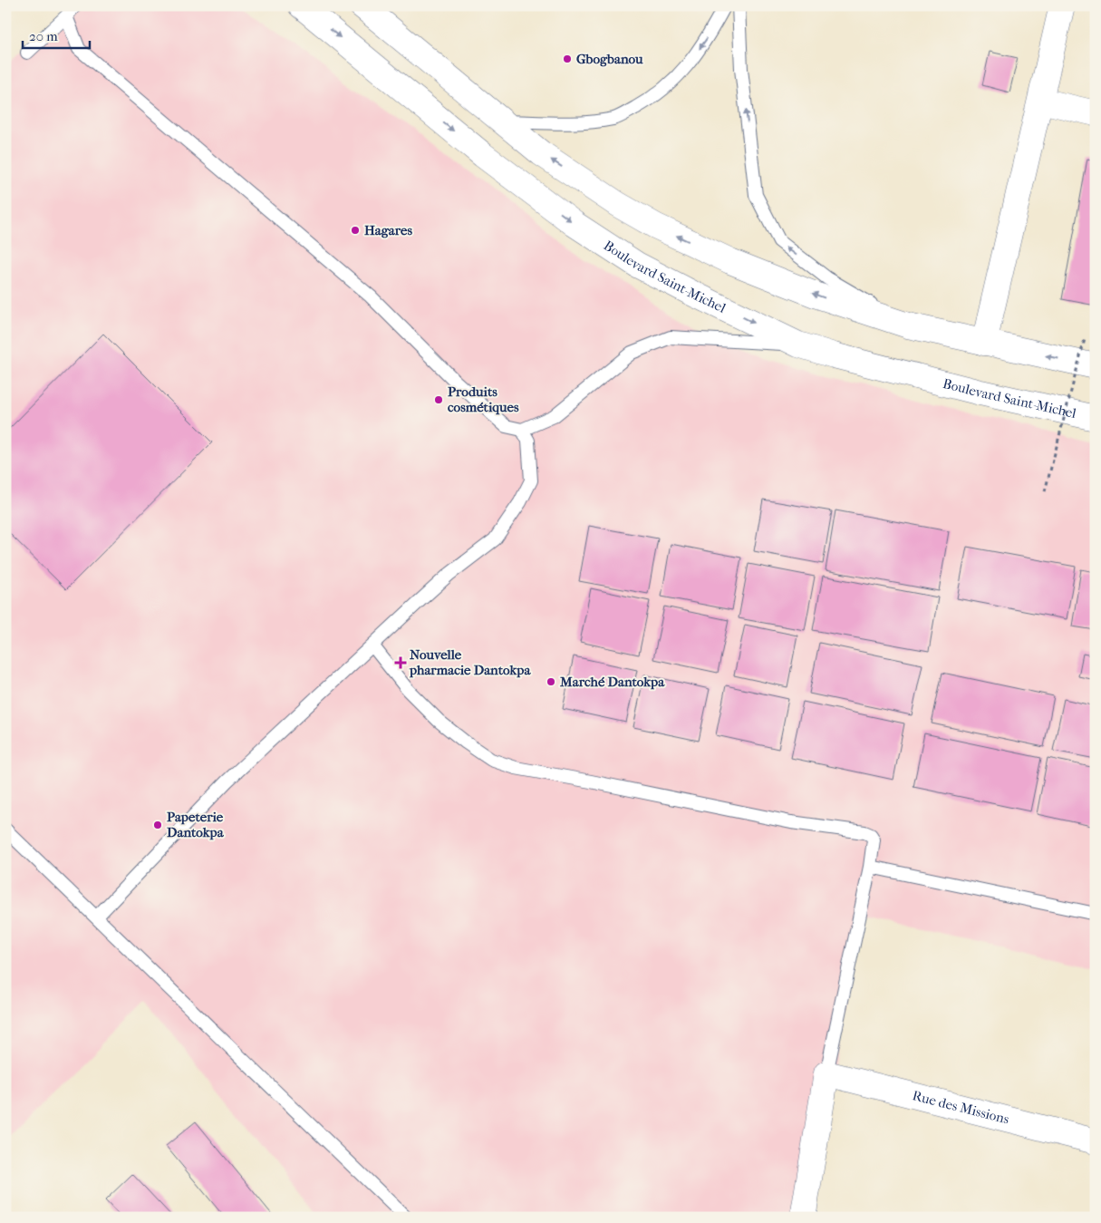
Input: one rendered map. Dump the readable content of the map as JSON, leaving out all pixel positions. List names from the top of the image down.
{
  "streets": {
    "main road": ["Boulevard Saint-Michel", "Rue des Missions"]
  },
  "places": {
    "other": [
      "Gbogbanou",
      "Hagares",
      "Produits cosmétiques",
      "Marché Dantokpa",
      "Papeterie Dantokpa"
    ],
    "health": ["Nouvelle pharmacie Dantokpa"]
  },
  "scale_bar": "20 m"
}
